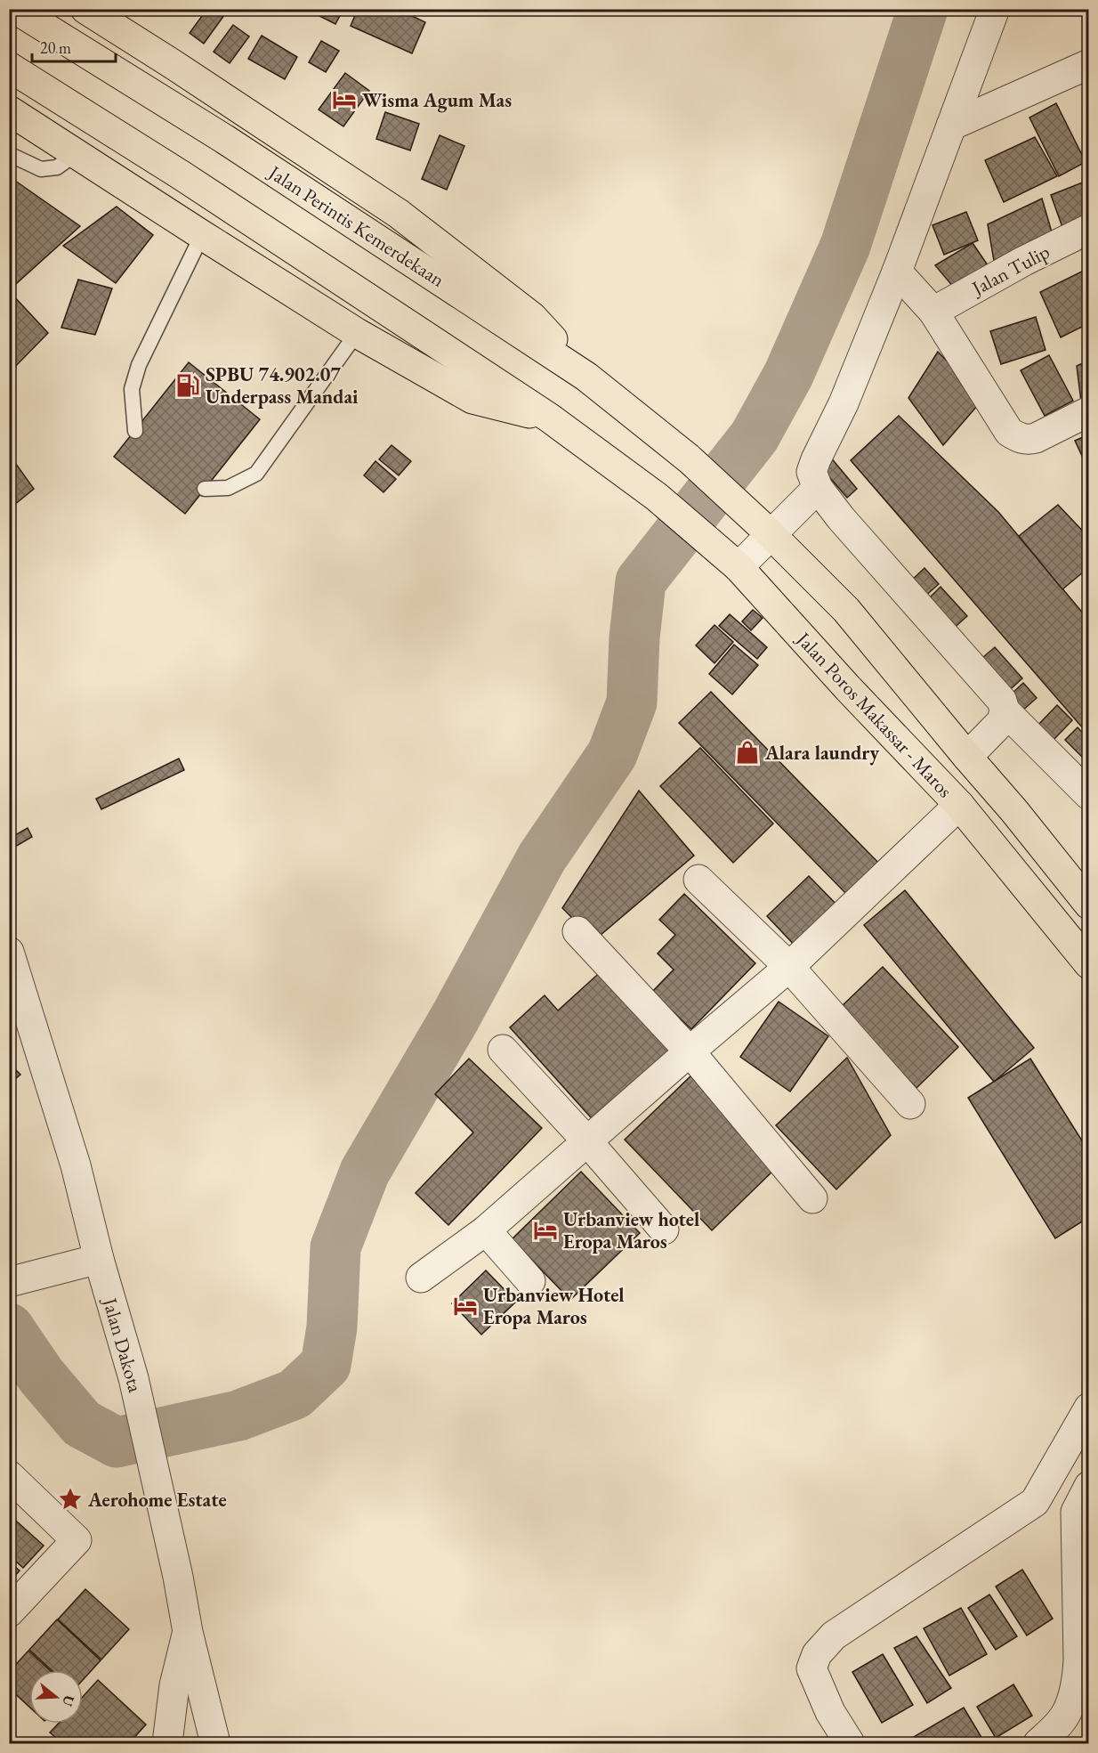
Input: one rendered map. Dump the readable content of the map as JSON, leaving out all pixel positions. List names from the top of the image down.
{
  "streets": {
    "highway": ["Jalan Perintis Kemerdekaan", "Jalan Poros Makassar - Maros"],
    "street": ["Jalan Tulip", "Jalan Dakota"]
  },
  "crossings": [
    ["Jalan Perintis Kemerdekaan", "Jalan Poros Makassar - Maros"]
  ],
  "places": {
    "hotel": ["Wisma Agum Mas", "Urbanview hotel Eropa Maros", "Urbanview Hotel Eropa Maros"],
    "fuel station": ["SPBU 74.902.07 Underpass Mandai"],
    "shop": ["Alara laundry"],
    "place": ["Aerohome Estate"]
  },
  "scale_bar": "20 m",
  "north": "right"
}
